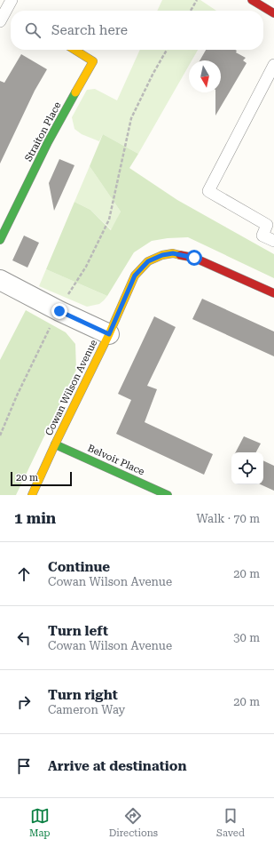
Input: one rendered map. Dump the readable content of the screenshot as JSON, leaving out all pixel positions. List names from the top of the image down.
{
  "streets": {
    "street": ["Straiton Place", "Cowan Wilson Avenue", "Belvoir Place"]
  },
  "crossings": [
    ["Cowan Wilson Avenue", "Belvoir Place"]
  ],
  "scale_bar": "20 m",
  "north": "bottom",
  "page": {
    "search": "Search here",
    "scale": "20 m",
    "heading": ["1 min", "Walk · 70 m"],
    "list": [
      ["Continue", "Cowan Wilson Avenue", "20 m"],
      ["Turn left", "Cowan Wilson Avenue", "30 m"],
      ["Turn right", "Cameron Way", "20 m"],
      "Arrive at destination"
    ],
    "nav": ["Map", "Directions", "Saved"]
  }
}
